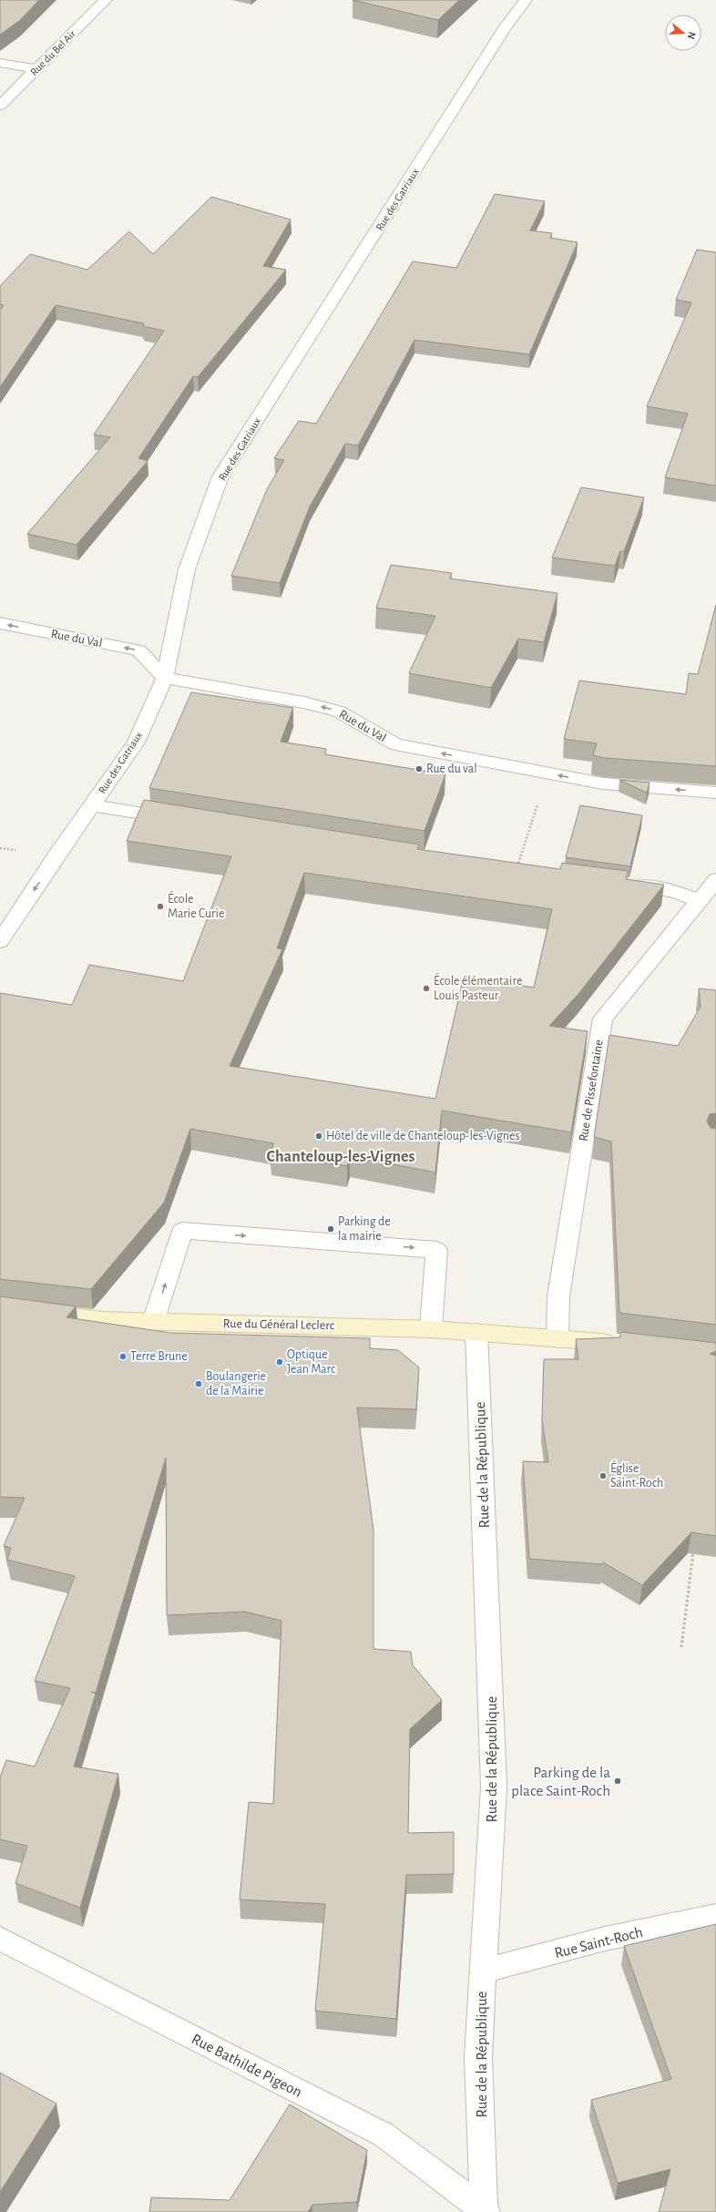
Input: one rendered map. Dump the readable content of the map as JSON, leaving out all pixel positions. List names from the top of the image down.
{
  "streets": {
    "main road": ["Rue du Général Leclerc"],
    "street": [
      "Rue du Bel Air",
      "Rue des Gatriaux",
      "Rue du Val",
      "Rue de Pissefontaine",
      "Rue de la République",
      "Rue Saint-Roch",
      "Rue Bathilde Pigeon"
    ]
  },
  "crossings": [
    ["Rue des Gatriaux", "Rue du Val"],
    ["Rue de Pissefontaine", "Rue du Général Leclerc"],
    ["Rue du Général Leclerc", "Rue de la République"],
    ["Rue de la République", "Rue Saint-Roch"],
    ["Rue de la République", "Rue Bathilde Pigeon"]
  ],
  "one_way": ["Rue du Val"],
  "districts": ["Chanteloup-les-Vignes"],
  "places": [
    "Rue du val",
    "École Marie Curie",
    "École élémentaire Louis Pasteur",
    "Hôtel de ville de Chanteloup-les-Vignes",
    "Parking de la mairie",
    "Terre Brune",
    "Optique Jean Marc",
    "Boulangerie de la Mairie",
    "Église Saint-Roch",
    "Parking de la place Saint-Roch"
  ],
  "north": "right"
}
